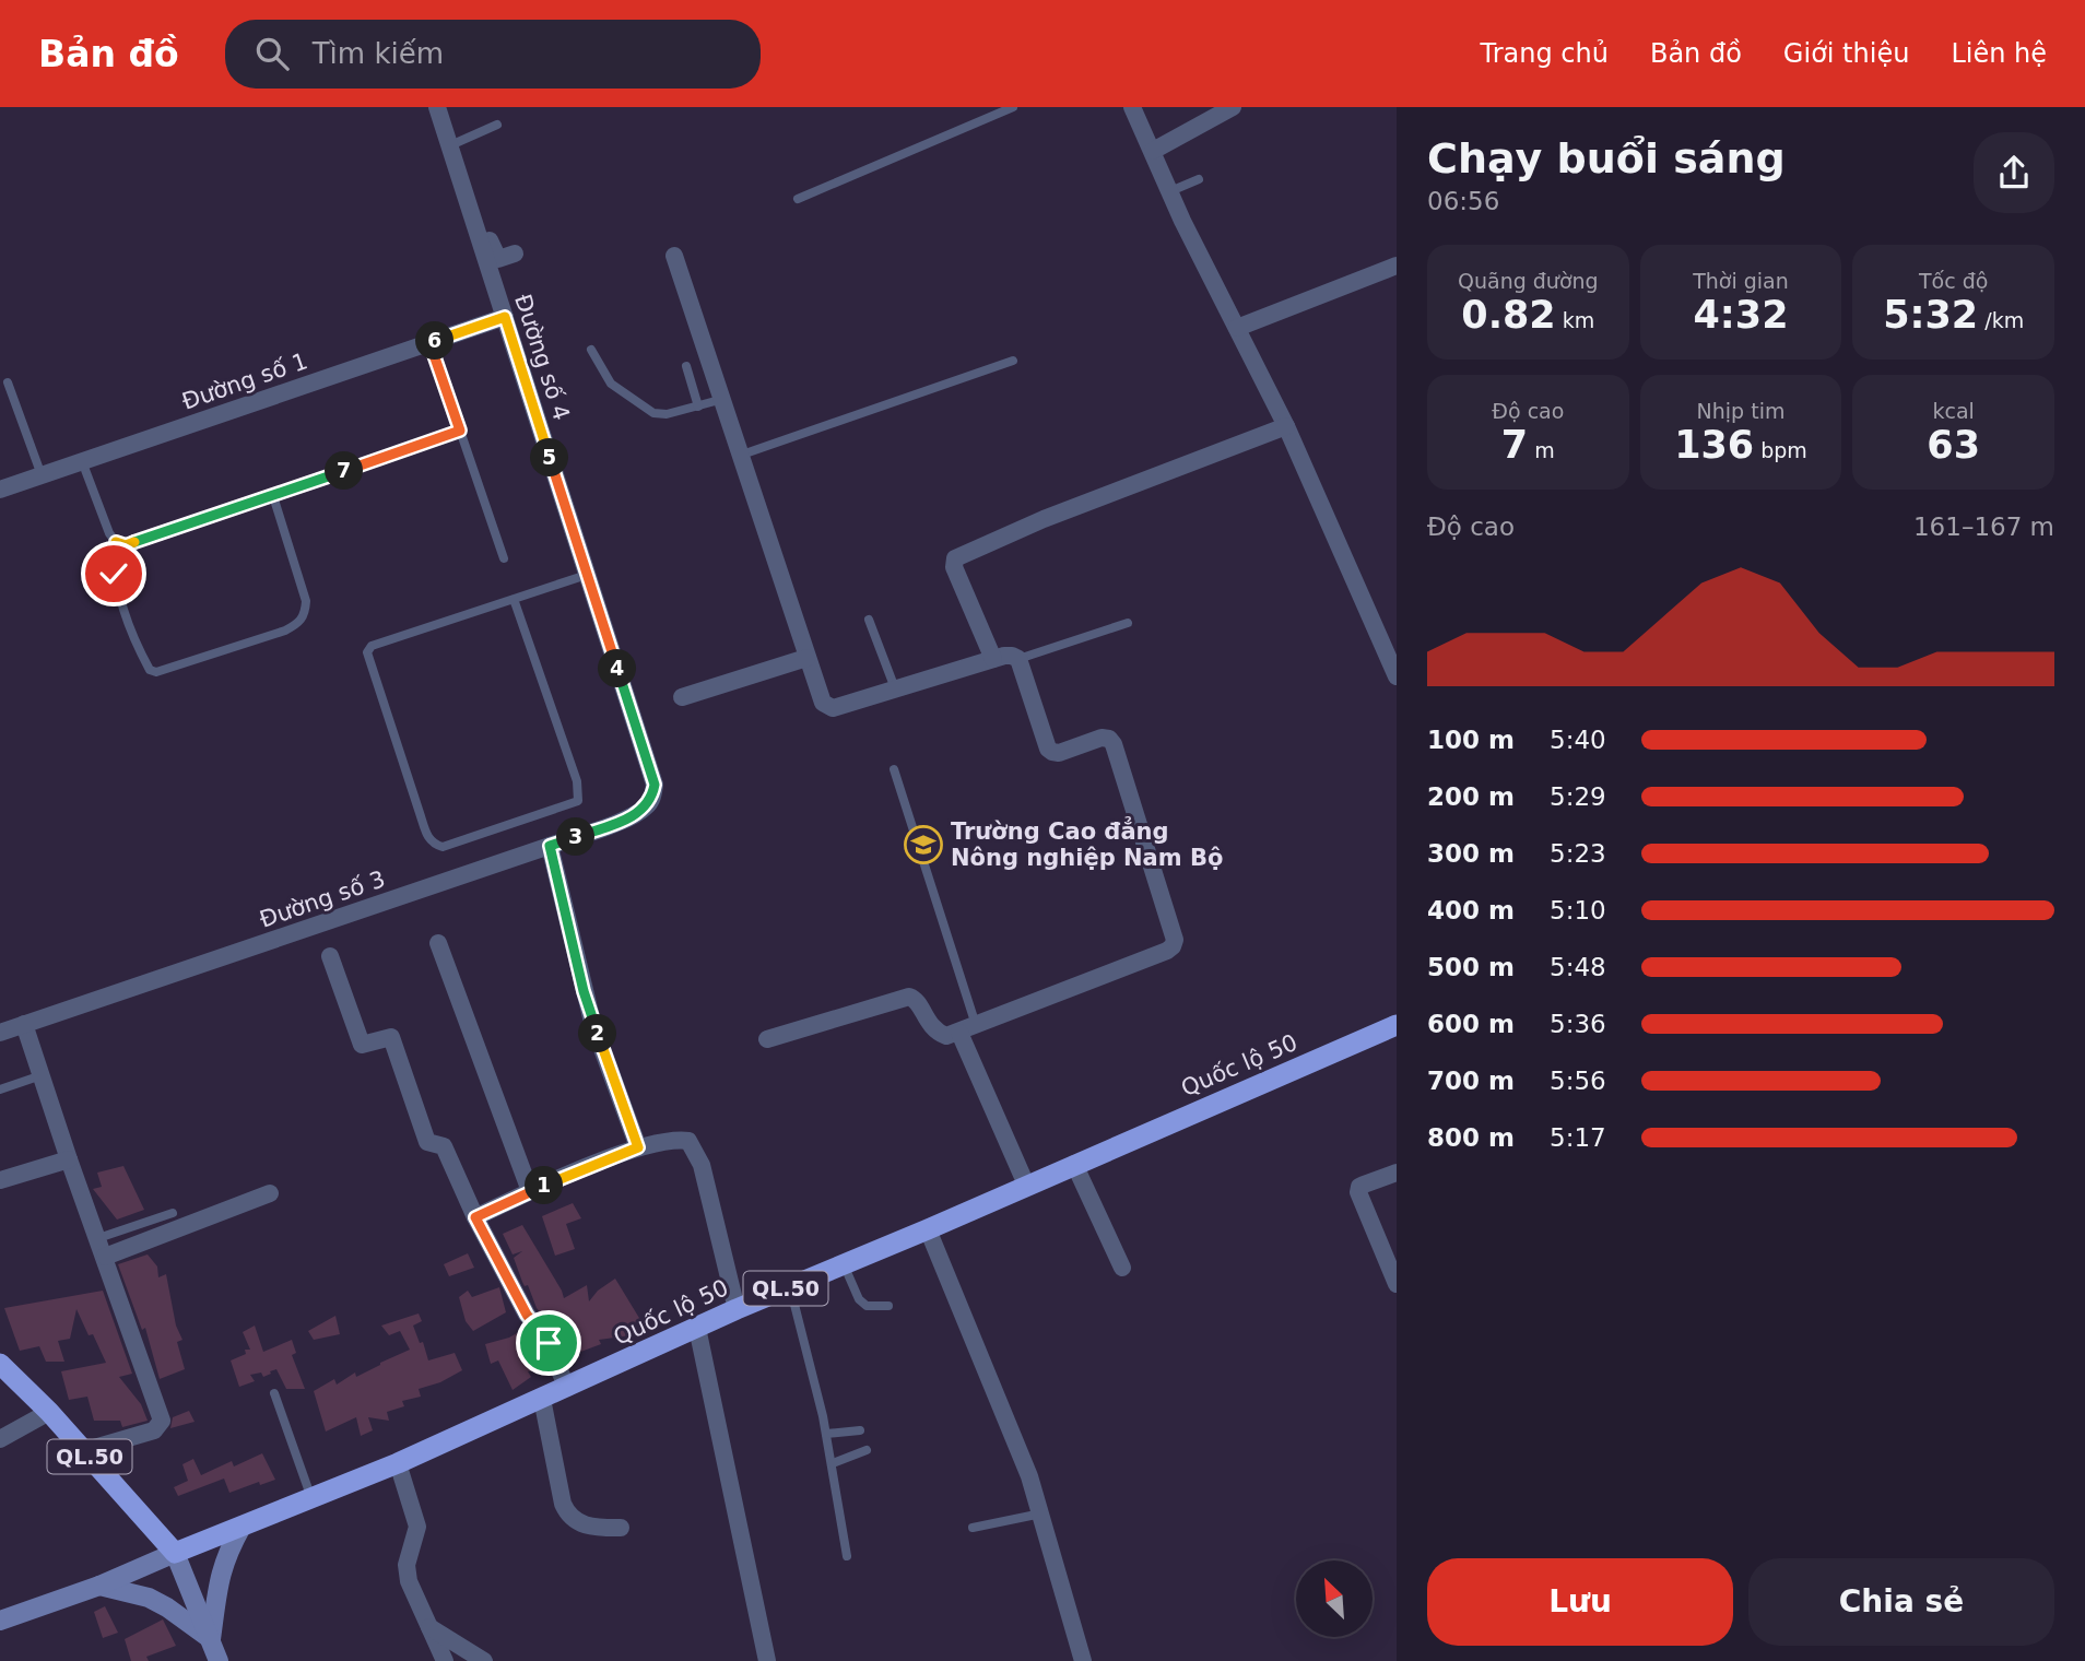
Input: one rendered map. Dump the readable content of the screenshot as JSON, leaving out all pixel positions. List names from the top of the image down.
{
  "streets": {
    "highway": ["Quốc lộ 50", "QL.50"],
    "street": ["Đường số 4", "Đường số 1", "Đường số 3"]
  },
  "crossings": [
    ["Đường số 4", "Đường số 1"],
    ["Đường số 4", "Đường số 3"],
    ["Quốc lộ 50", "QL.50"]
  ],
  "places": {
    "school or university": ["Trường Cao đẳng Nông nghiệp Nam Bộ"]
  },
  "north": "top left",
  "page": {
    "header": "Bản đồ",
    "search": "Tìm kiếm",
    "nav": [
      "Trang chủ",
      "Bản đồ",
      "Giới thiệu",
      "Liên hệ"
    ],
    "heading": ["Chạy buổi sáng", "06:56"],
    "stats": [
      ["Quãng đường", "0.82 km"],
      ["Thời gian", "4:32"],
      ["Tốc độ", "5:32 /km"],
      ["Độ cao", "7 m"],
      ["Nhịp tim", "136 bpm"],
      ["kcal", "63"]
    ],
    "pins": [
      "6",
      "5",
      "7",
      "4",
      "3",
      "2",
      "1"
    ],
    "chart": ["Độ cao", "161–167 m"],
    "list": [
      {
        "name": "100 m",
        "note": "5:40"
      },
      {
        "name": "200 m",
        "note": "5:29"
      },
      {
        "name": "300 m",
        "note": "5:23"
      },
      {
        "name": "400 m",
        "note": "5:10"
      },
      {
        "name": "500 m",
        "note": "5:48"
      },
      {
        "name": "600 m",
        "note": "5:36"
      },
      {
        "name": "700 m",
        "note": "5:56"
      },
      {
        "name": "800 m",
        "note": "5:17"
      }
    ],
    "buttons": ["Lưu", "Chia sẻ"]
  }
}
